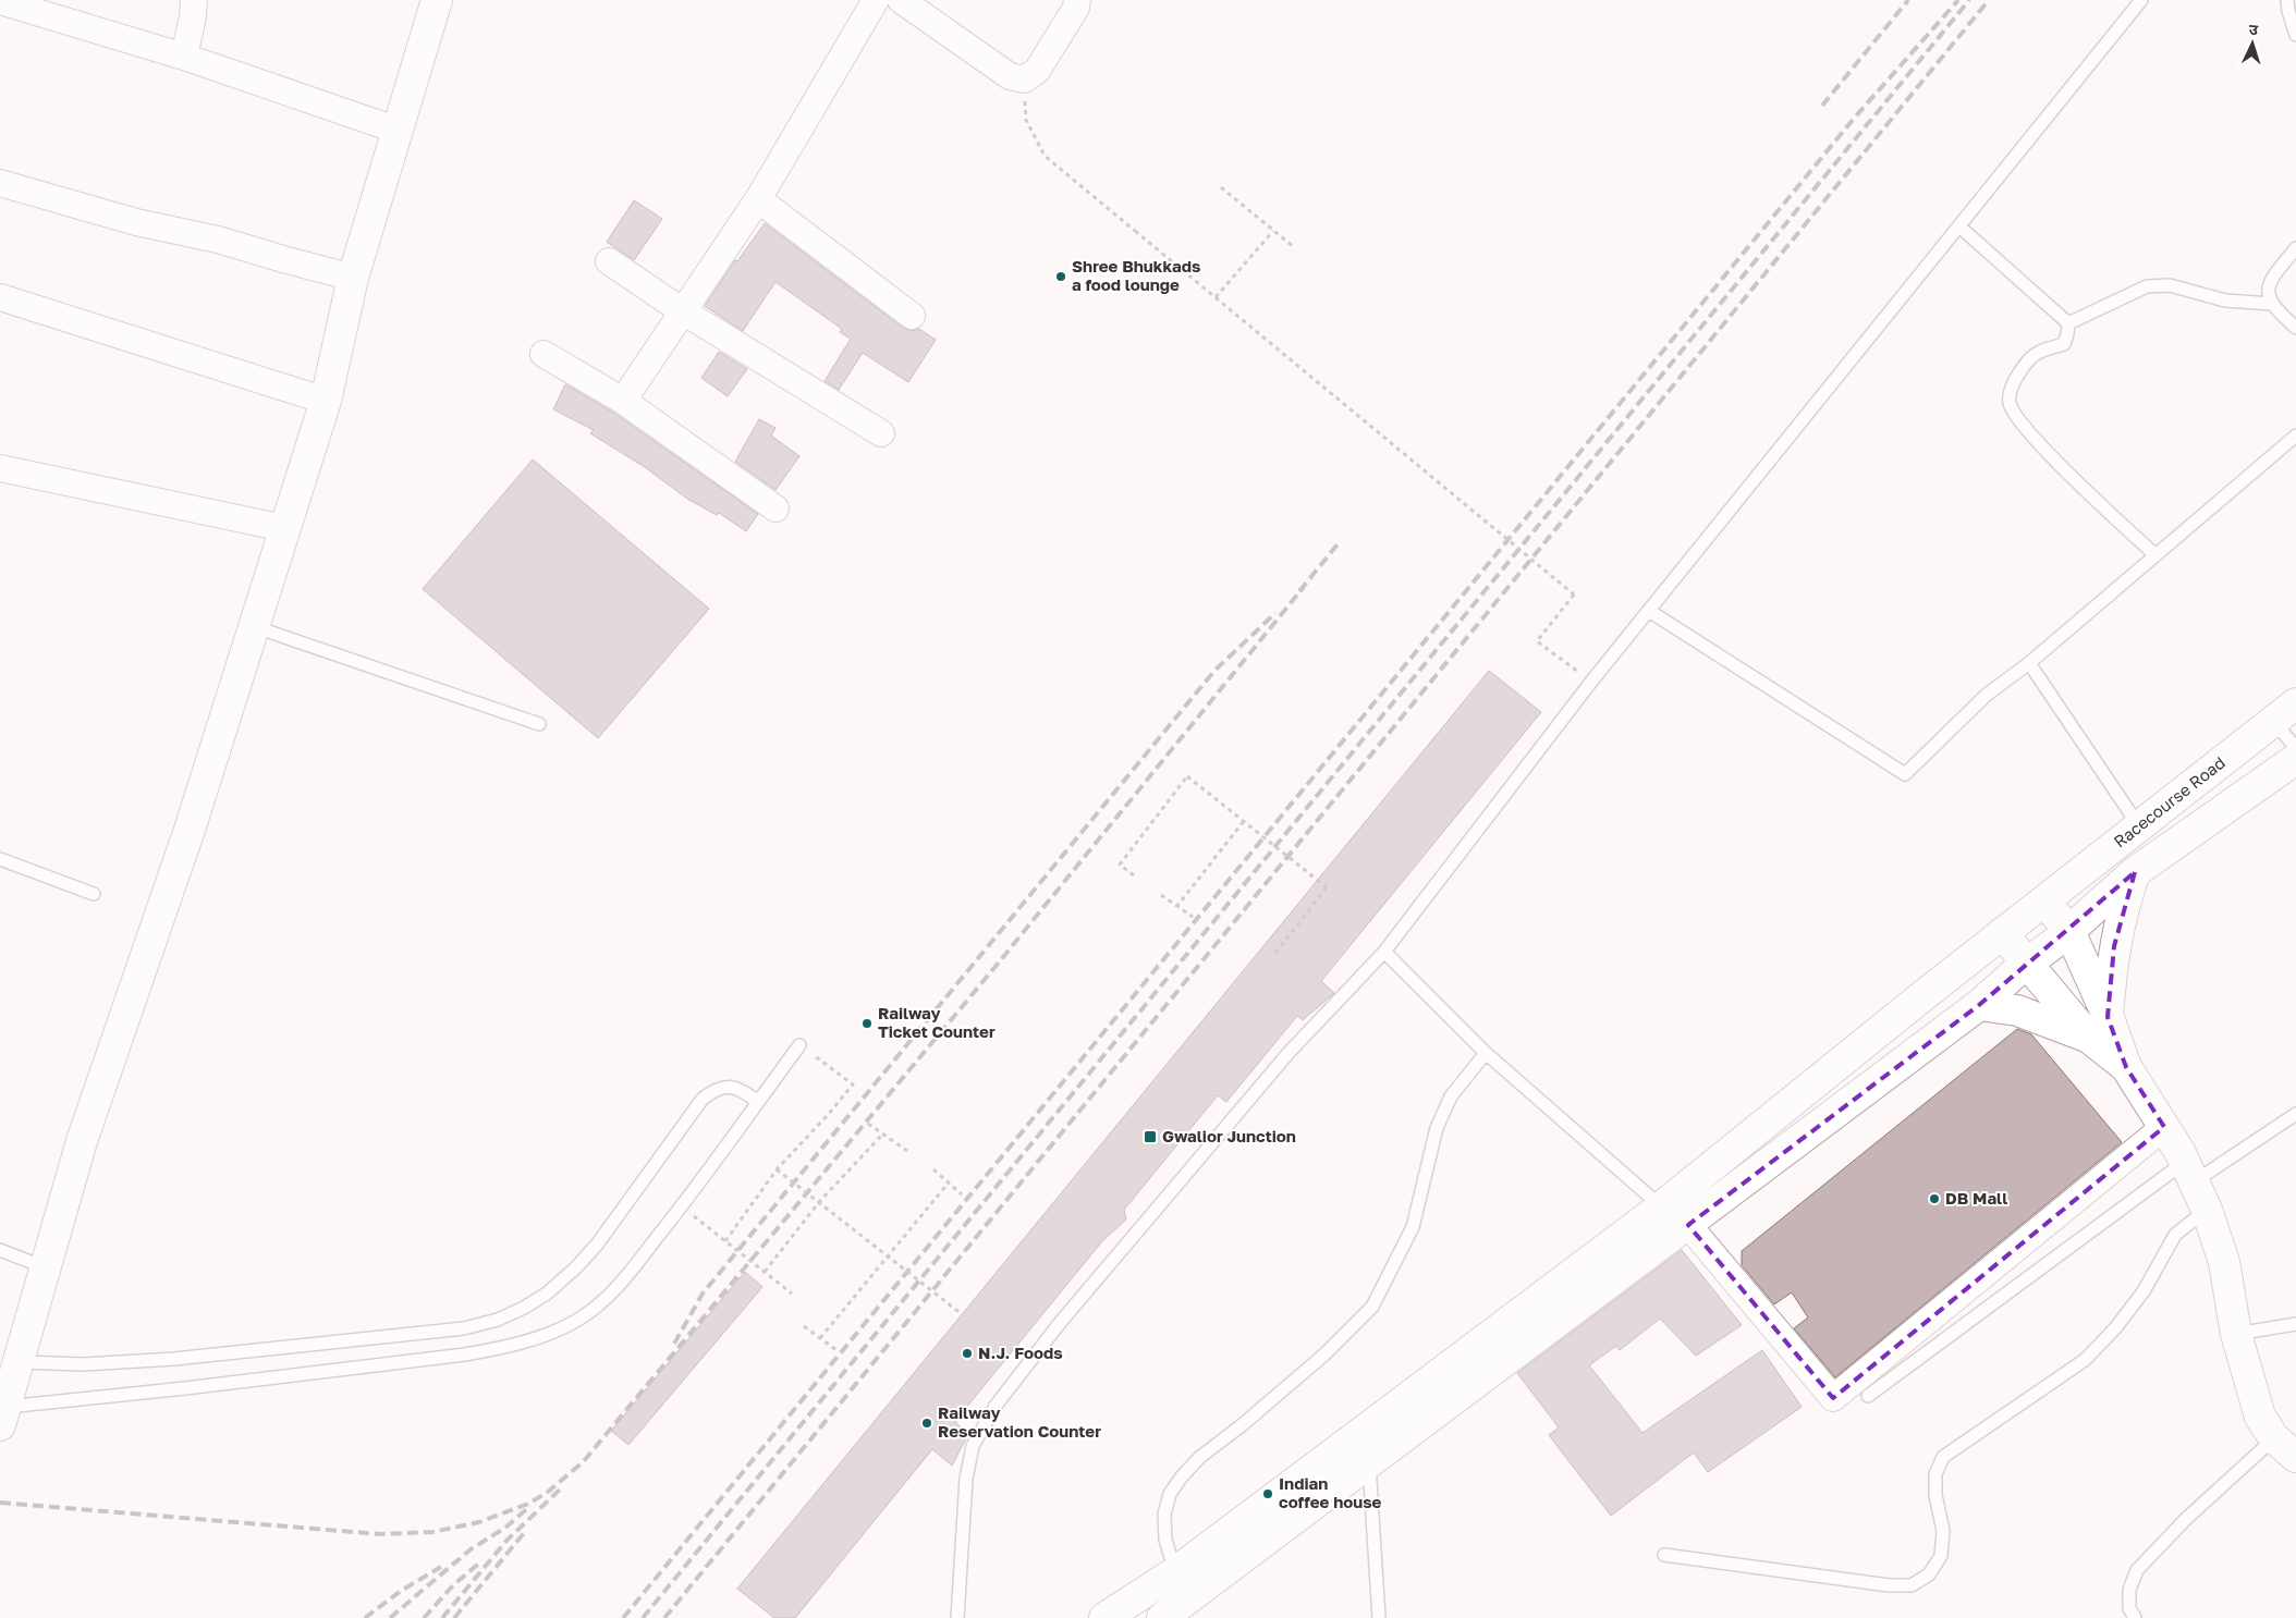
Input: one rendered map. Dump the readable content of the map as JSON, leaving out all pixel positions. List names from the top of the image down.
{
  "streets": {
    "main road": ["Racecourse Road"]
  },
  "places": {
    "other": [
      "Shree Bhukkads a food lounge",
      "Railway Ticket Counter",
      "DB Mall",
      "N.J. Foods",
      "Railway Reservation Counter",
      "Indian coffee house"
    ],
    "transit": ["Gwalior Junction"]
  },
  "north": "top"
}
